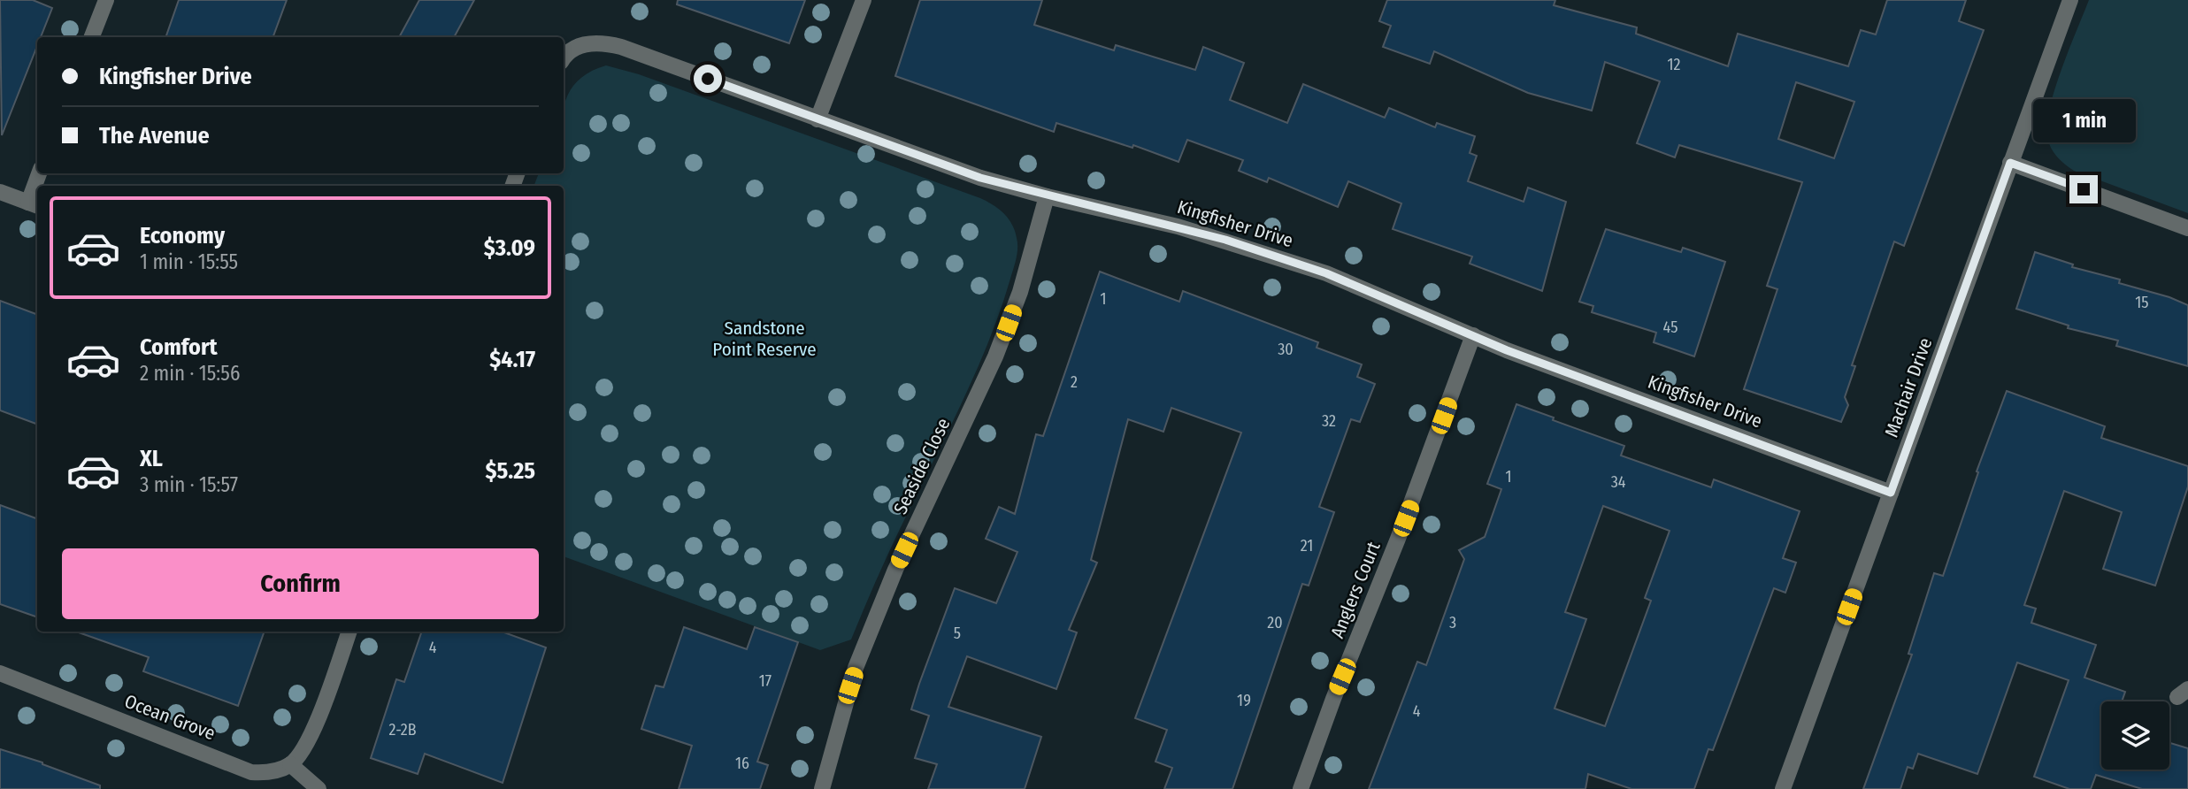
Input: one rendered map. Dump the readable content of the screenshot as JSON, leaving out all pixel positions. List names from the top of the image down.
{
  "streets": {
    "street": [
      "Kingfisher Drive",
      "Machair Drive",
      "Seaside Close",
      "Anglers Court",
      "Ocean Grove"
    ]
  },
  "crossings": [
    ["Kingfisher Drive", "Machair Drive"],
    ["Kingfisher Drive", "Seaside Close"],
    ["Kingfisher Drive", "Anglers Court"]
  ],
  "parks": ["Sandstone Point Reserve"],
  "house_numbers": [
    "12",
    "1",
    "15",
    "45",
    "30",
    "2",
    "32",
    "1",
    "34",
    "21",
    "20",
    "3",
    "5",
    "4",
    "17",
    "19",
    "4",
    "2-2B",
    "16"
  ],
  "page": {
    "banner": ["Kingfisher Drive", "The Avenue"],
    "bubble": "1 min",
    "list": [
      {
        "name": "Economy",
        "note": "1 min · 15:55",
        "value": "$3.09"
      },
      {
        "name": "Comfort",
        "note": "2 min · 15:56",
        "value": "$4.17"
      },
      {
        "name": "XL",
        "note": "3 min · 15:57",
        "value": "$5.25"
      }
    ],
    "buttons": "Confirm"
  }
}
